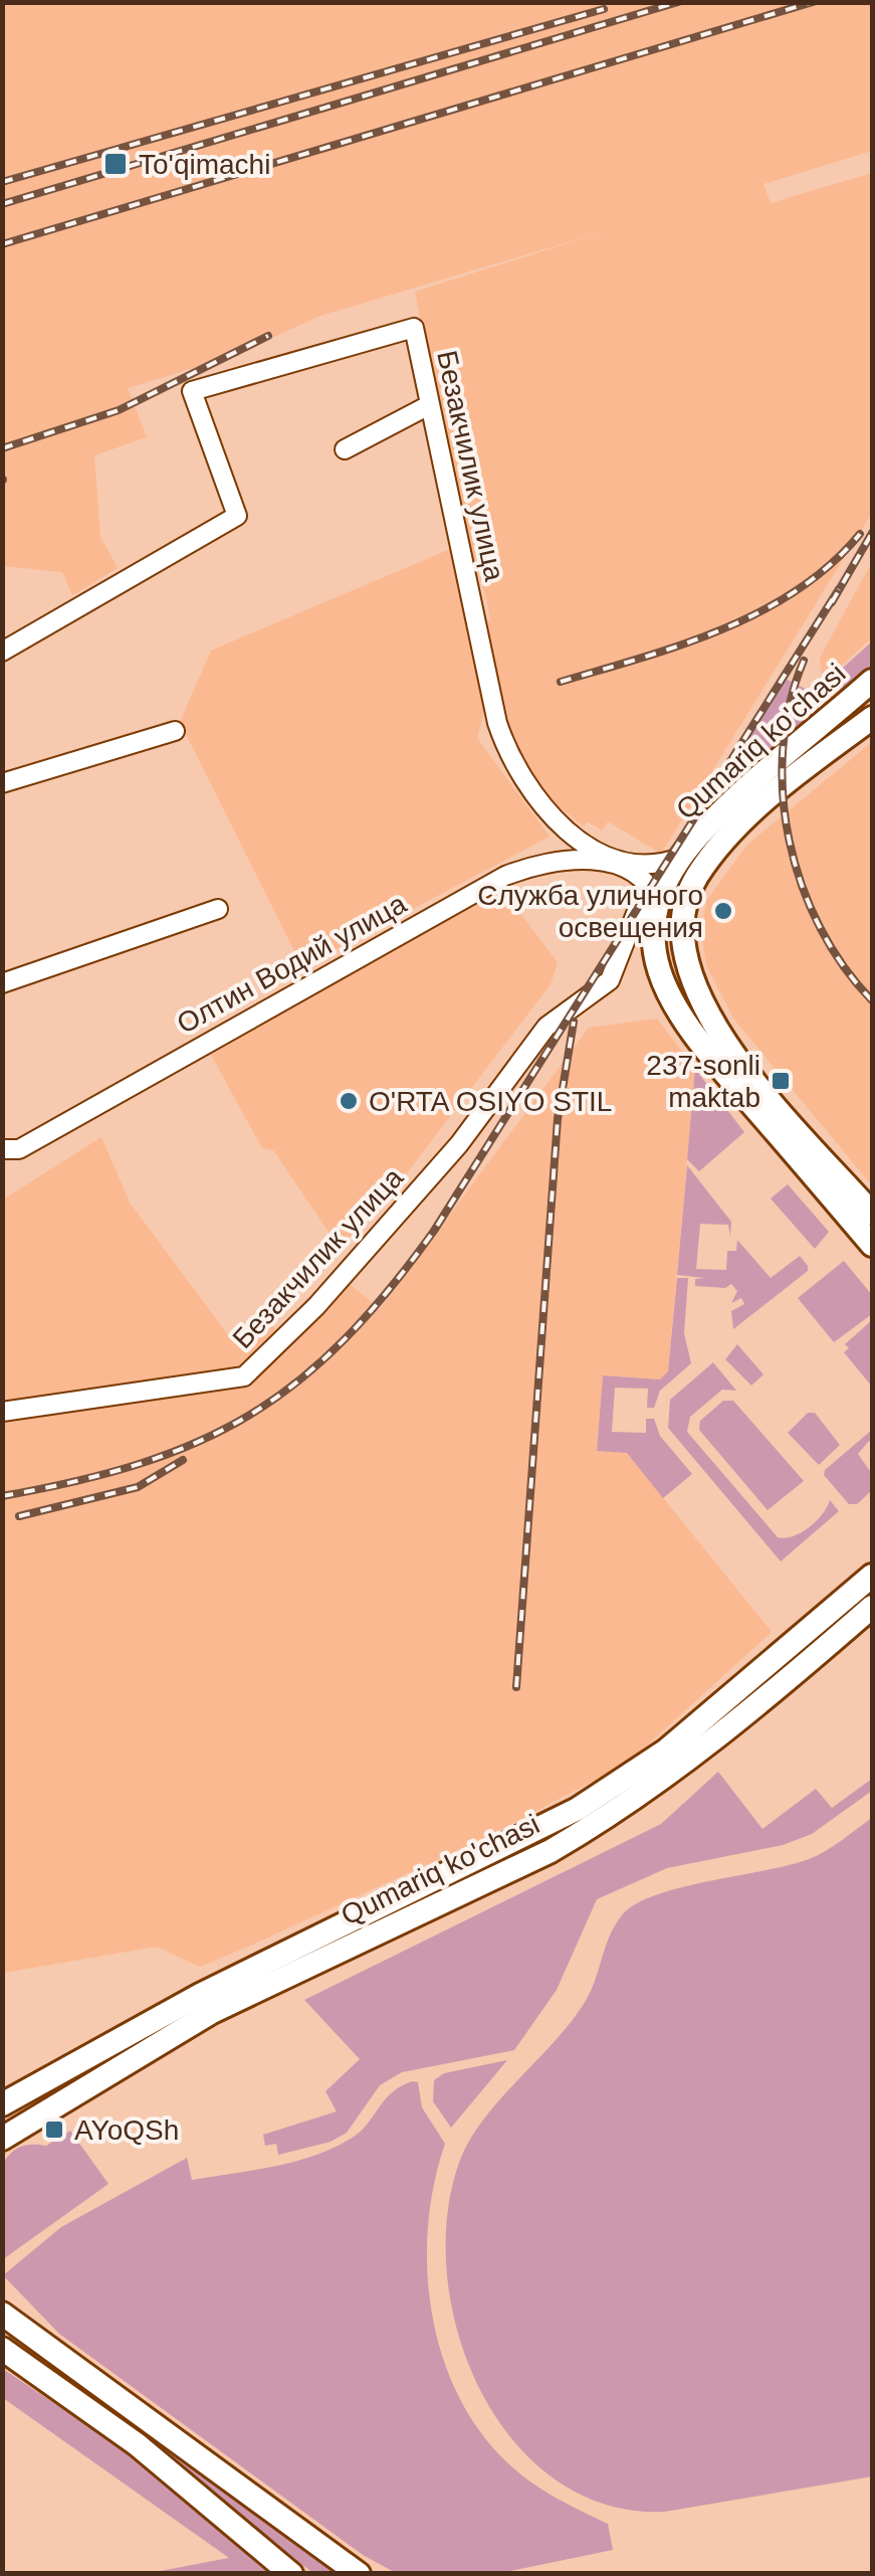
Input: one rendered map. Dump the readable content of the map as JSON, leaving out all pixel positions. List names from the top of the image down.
{
  "streets": {
    "main road": ["Qumariq ko'chasi"],
    "street": ["Безакчилик улица", "Олтин Водий улица"]
  },
  "crossings": [
    ["Безакчилик улица", "Qumariq ko'chasi"],
    ["Безакчилик улица", "Олтин Водий улица"],
    ["Qumariq ko'chasi", "Олтин Водий улица"]
  ],
  "places": {
    "transit": ["To'qimachi", "237-sonli maktab", "AYoQSh"],
    "other": ["Служба уличного освещения", "O'RTA OSIYO STIL"]
  }
}
